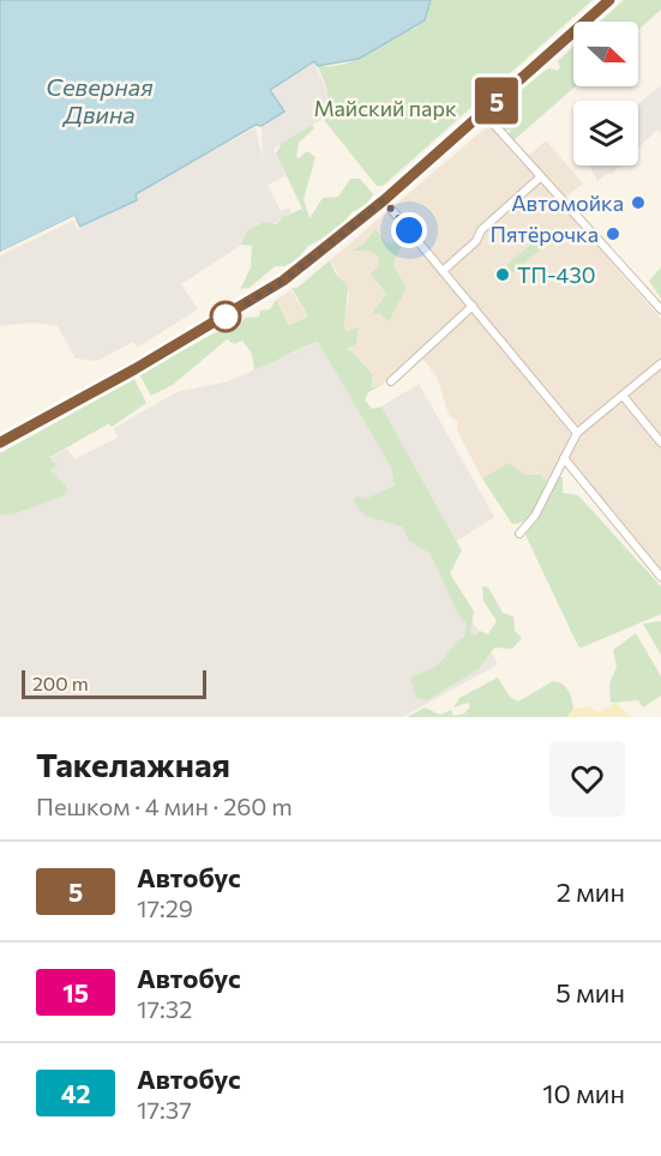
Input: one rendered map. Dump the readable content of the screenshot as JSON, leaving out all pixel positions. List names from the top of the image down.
{
  "water": ["Северная Двина"],
  "parks": ["Майский парк"],
  "places": ["Автомойка", "Пятёрочка", "ТП-430"],
  "lines": ["bus line 5"],
  "scale_bar": "200 m",
  "north": "right",
  "page": {
    "on_map": "5",
    "scale": "200 m",
    "heading": ["Такелажная", "Пешком · 4 мин · 260 m"],
    "list": [
      {
        "mark": "5",
        "name": "Автобус",
        "note": "17:29",
        "value": "2 мин"
      },
      {
        "mark": "15",
        "name": "Автобус",
        "note": "17:32",
        "value": "5 мин"
      },
      {
        "mark": "42",
        "name": "Автобус",
        "note": "17:37",
        "value": "10 мин"
      }
    ]
  }
}
